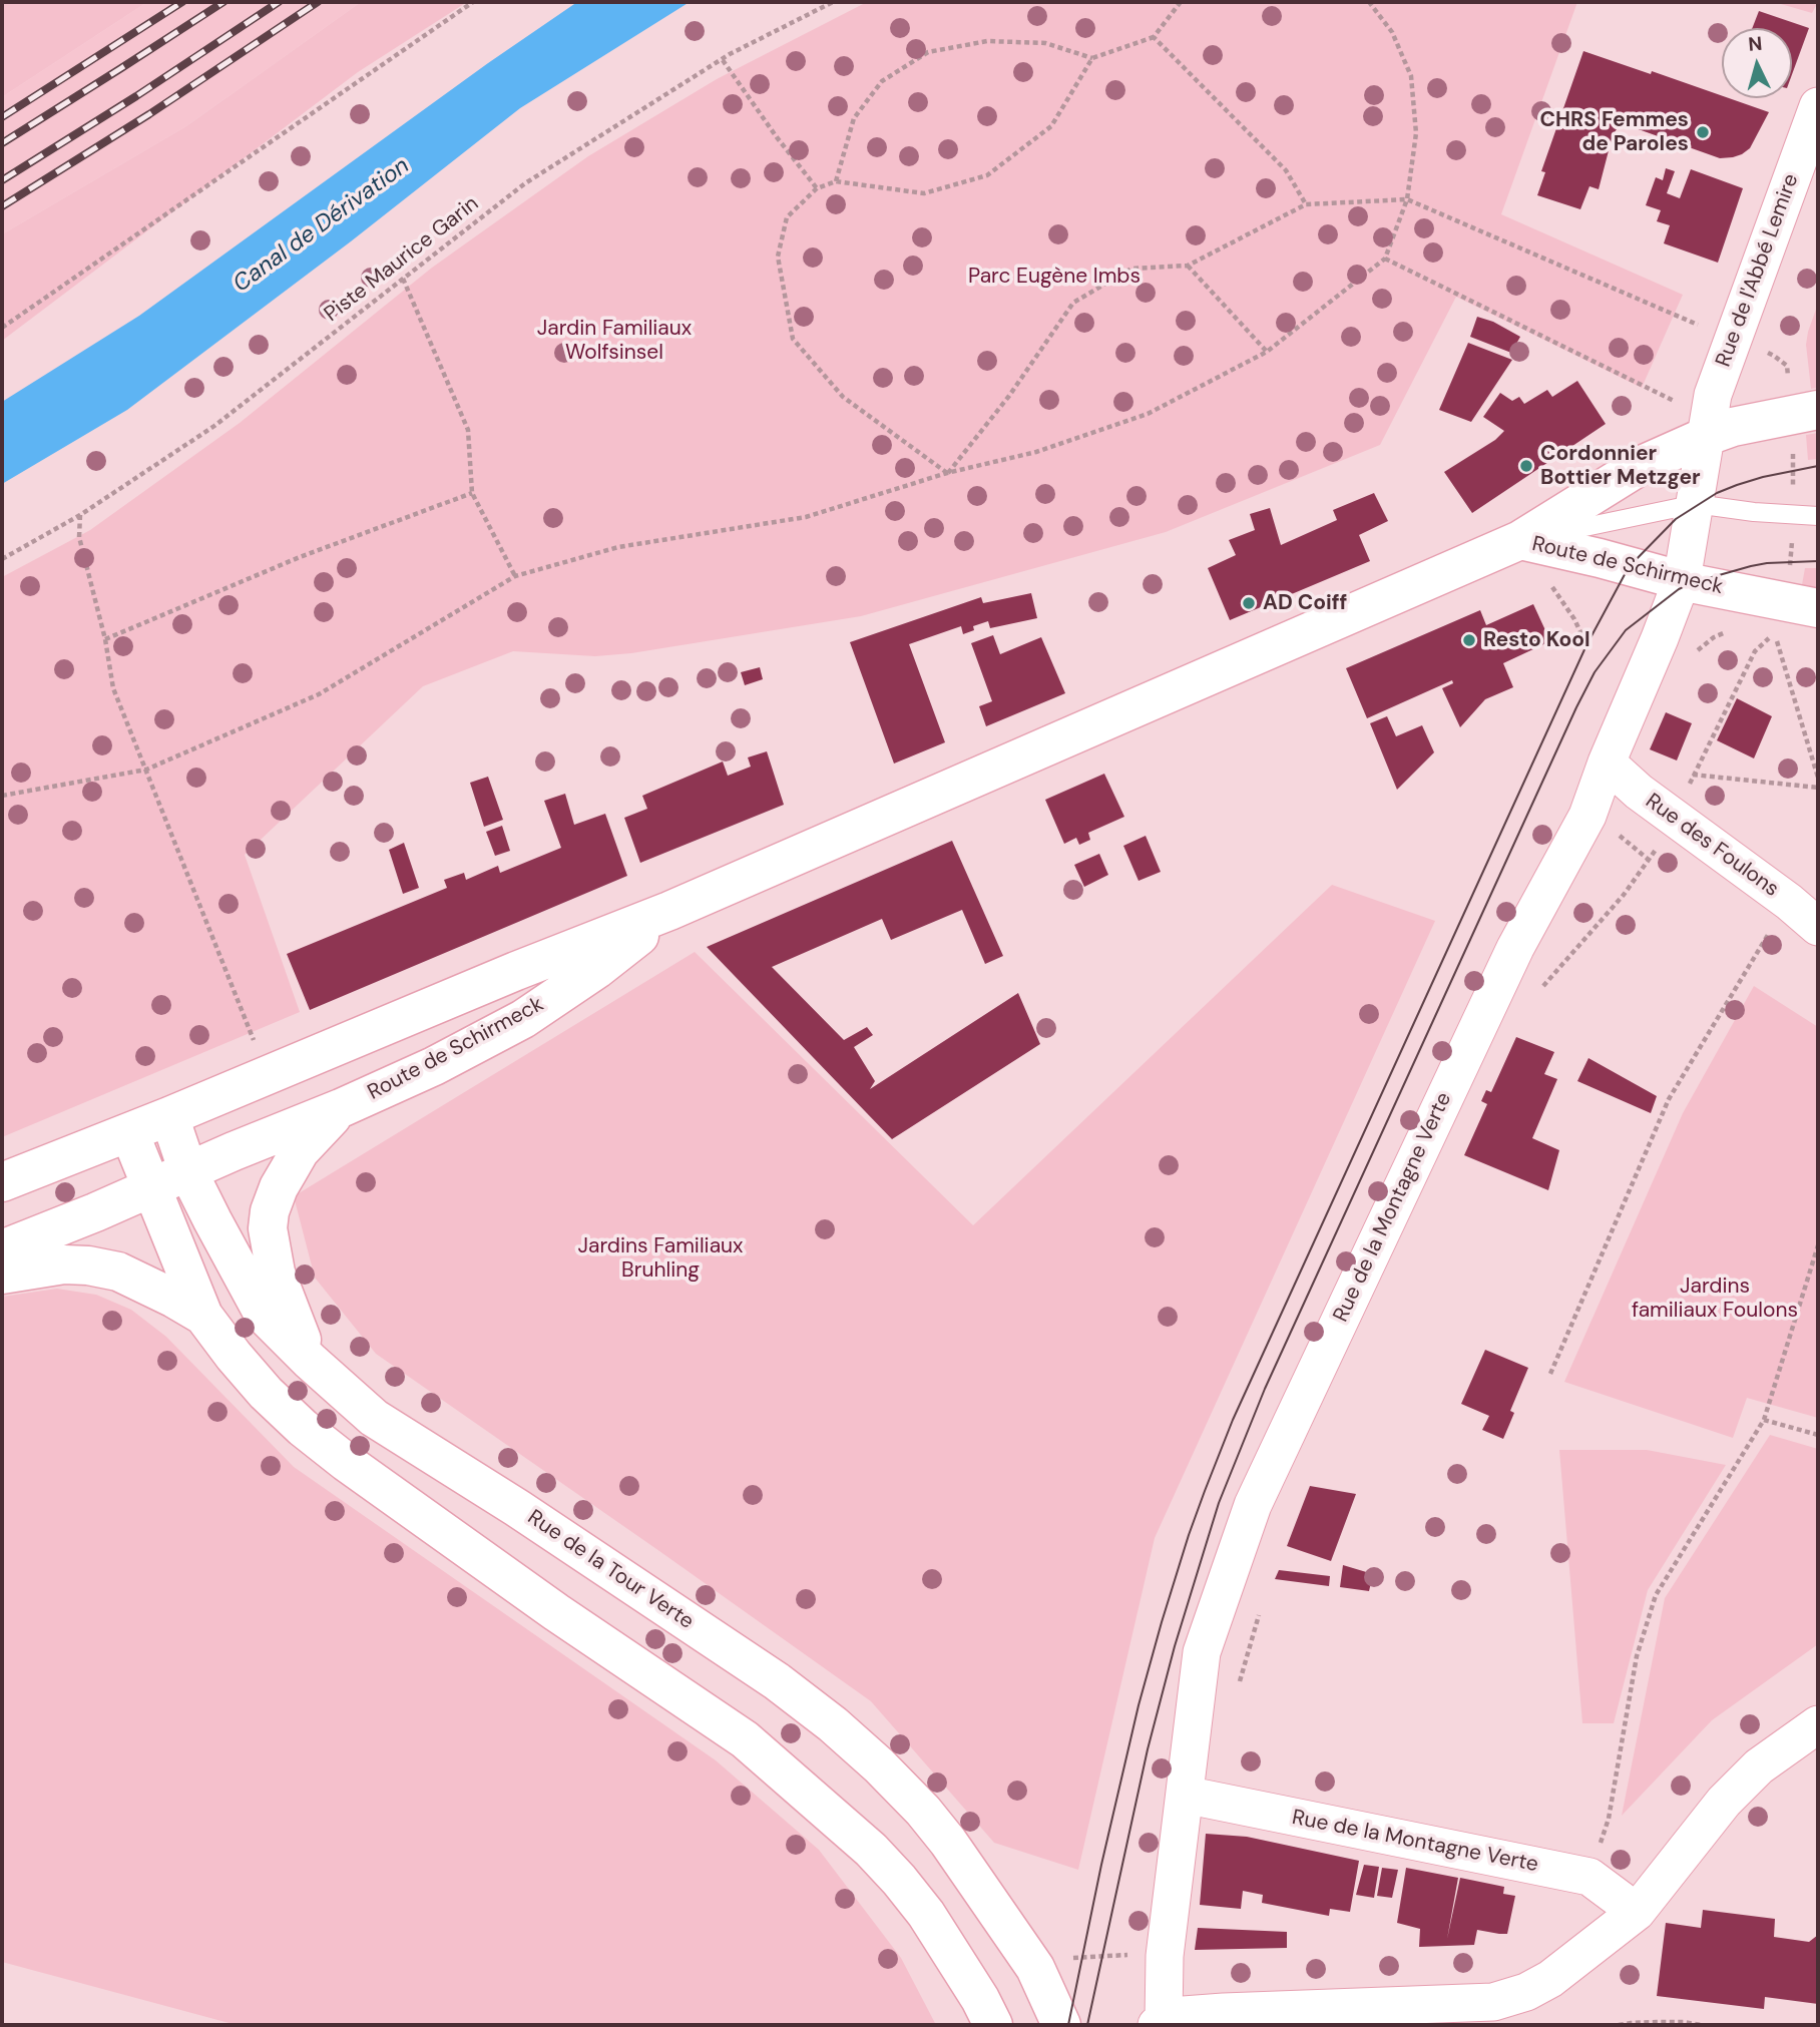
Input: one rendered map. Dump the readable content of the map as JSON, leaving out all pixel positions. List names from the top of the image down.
{
  "streets": {
    "main road": ["Route de Schirmeck", "Rue de la Tour Verte"],
    "street": ["Rue de l'Abbé Lemire", "Rue des Foulons", "Rue de la Montagne Verte"],
    "path": ["Piste Maurice Garin"]
  },
  "crossings": [
    ["Rue de l'Abbé Lemire", "Route de Schirmeck"],
    ["Rue de l'Abbé Lemire", "Rue de la Montagne Verte"],
    ["Route de Schirmeck", "Rue de la Montagne Verte"],
    ["Route de Schirmeck", "Rue de la Tour Verte"],
    ["Rue des Foulons", "Rue de la Montagne Verte"]
  ],
  "water": ["Canal de Dérivation"],
  "parks": [
    "Parc Eugène Imbs",
    "Jardin Familiaux Wolfsinsel",
    "Jardins Familiaux Bruhling",
    "Jardins familiaux Foulons"
  ],
  "places": [
    "CHRS Femmes de Paroles",
    "Cordonnier Bottier Metzger",
    "AD Coiff",
    "Resto Kool"
  ],
  "north": "top"
}
